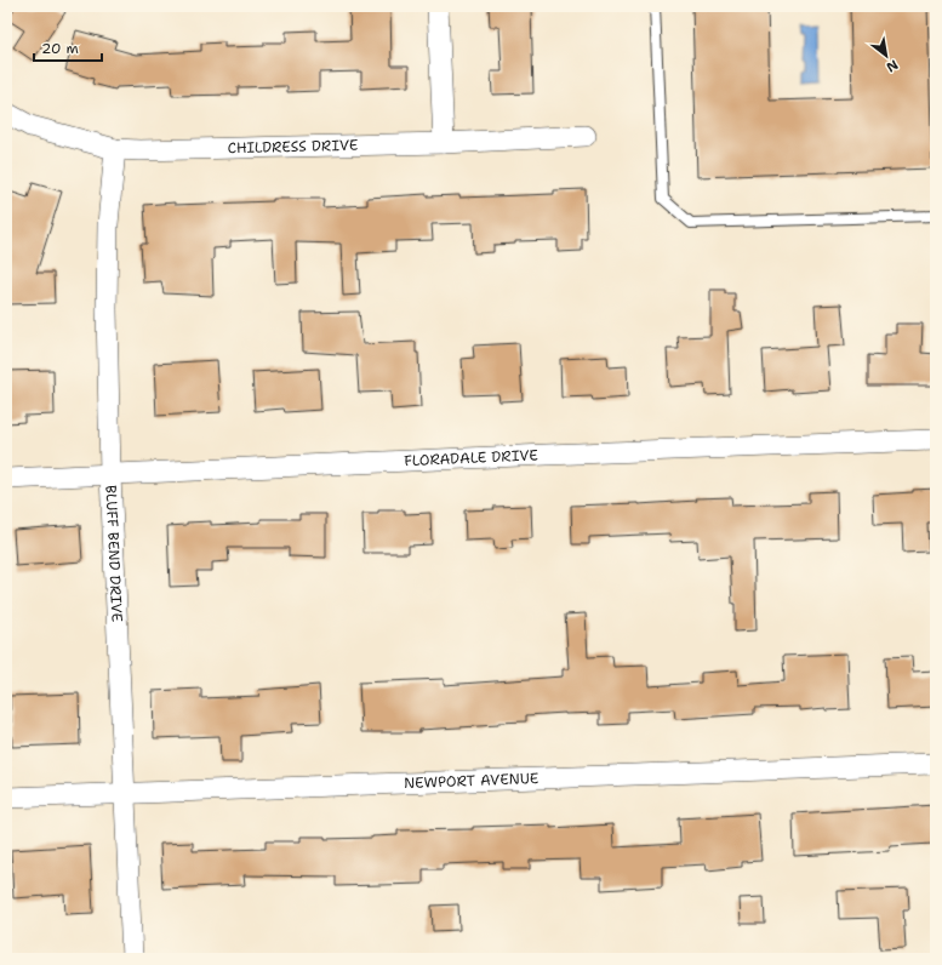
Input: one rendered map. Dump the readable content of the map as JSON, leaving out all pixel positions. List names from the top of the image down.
{
  "streets": {
    "street": [
      "CHILDRESS DRIVE",
      "FLORADALE DRIVE",
      "BLUFF BEND DRIVE",
      "NEWPORT AVENUE"
    ]
  },
  "crossings": [
    ["CHILDRESS DRIVE", "BLUFF BEND DRIVE"],
    ["FLORADALE DRIVE", "BLUFF BEND DRIVE"],
    ["BLUFF BEND DRIVE", "NEWPORT AVENUE"]
  ],
  "scale_bar": "20 m",
  "north": "bottom right"
}
